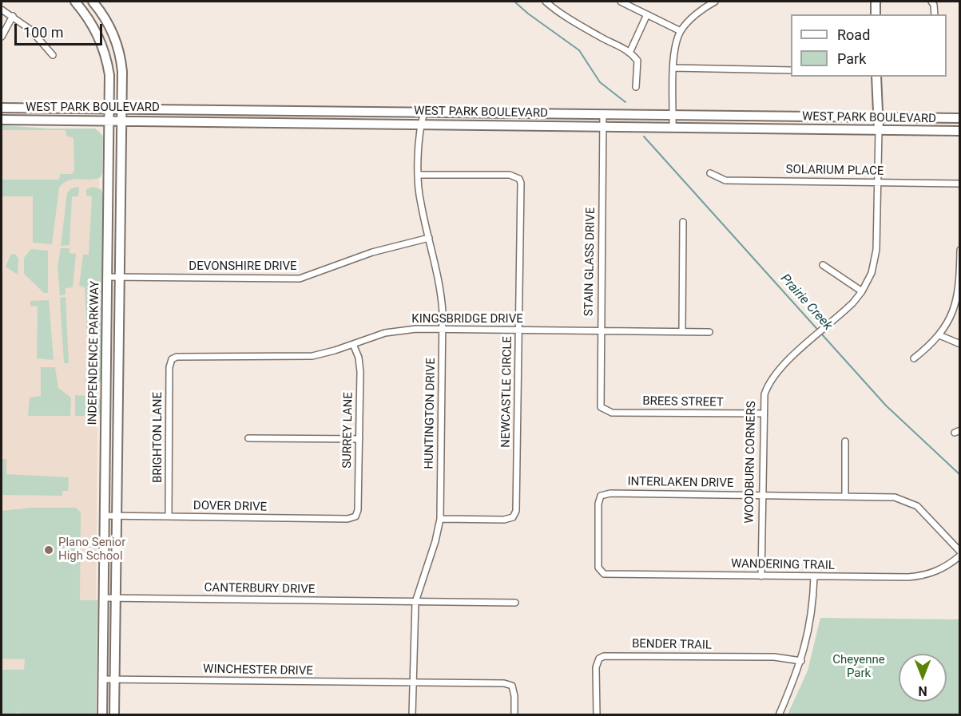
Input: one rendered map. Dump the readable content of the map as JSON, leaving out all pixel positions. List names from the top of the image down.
{
  "streets": {
    "main road": ["WEST PARK BOULEVARD", "INDEPENDENCE PARKWAY", "WOODBURN CORNERS"],
    "street": [
      "SOLARIUM PLACE",
      "STAIN GLASS DRIVE",
      "DEVONSHIRE DRIVE",
      "KINGSBRIDGE DRIVE",
      "NEWCASTLE CIRCLE",
      "BREES STREET",
      "HUNTINGTON DRIVE",
      "SURREY LANE",
      "BRIGHTON LANE",
      "INTERLAKEN DRIVE",
      "DOVER DRIVE",
      "WANDERING TRAIL",
      "CANTERBURY DRIVE",
      "BENDER TRAIL",
      "WINCHESTER DRIVE"
    ]
  },
  "crossings": [
    ["WEST PARK BOULEVARD", "STAIN GLASS DRIVE"],
    ["WEST PARK BOULEVARD", "INDEPENDENCE PARKWAY"],
    ["WEST PARK BOULEVARD", "HUNTINGTON DRIVE"],
    ["WEST PARK BOULEVARD", "WOODBURN CORNERS"],
    ["SOLARIUM PLACE", "WOODBURN CORNERS"],
    ["STAIN GLASS DRIVE", "KINGSBRIDGE DRIVE"],
    ["STAIN GLASS DRIVE", "BREES STREET"],
    ["DEVONSHIRE DRIVE", "INDEPENDENCE PARKWAY"],
    ["DEVONSHIRE DRIVE", "HUNTINGTON DRIVE"],
    ["KINGSBRIDGE DRIVE", "NEWCASTLE CIRCLE"],
    ["KINGSBRIDGE DRIVE", "HUNTINGTON DRIVE"],
    ["KINGSBRIDGE DRIVE", "SURREY LANE"],
    ["KINGSBRIDGE DRIVE", "BRIGHTON LANE"],
    ["INDEPENDENCE PARKWAY", "DOVER DRIVE"],
    ["INDEPENDENCE PARKWAY", "CANTERBURY DRIVE"],
    ["INDEPENDENCE PARKWAY", "WINCHESTER DRIVE"],
    ["NEWCASTLE CIRCLE", "HUNTINGTON DRIVE"],
    ["BREES STREET", "WOODBURN CORNERS"],
    ["HUNTINGTON DRIVE", "CANTERBURY DRIVE"],
    ["HUNTINGTON DRIVE", "WINCHESTER DRIVE"],
    ["SURREY LANE", "DOVER DRIVE"],
    ["BRIGHTON LANE", "DOVER DRIVE"],
    ["WOODBURN CORNERS", "INTERLAKEN DRIVE"],
    ["WOODBURN CORNERS", "WANDERING TRAIL"],
    ["INTERLAKEN DRIVE", "WANDERING TRAIL"]
  ],
  "water": ["Prairie Creek"],
  "parks": ["Cheyenne Park"],
  "places": ["Plano Senior High School"],
  "legend": ["Road", "Park"],
  "scale_bar": "100 m",
  "north": "bottom"
}
